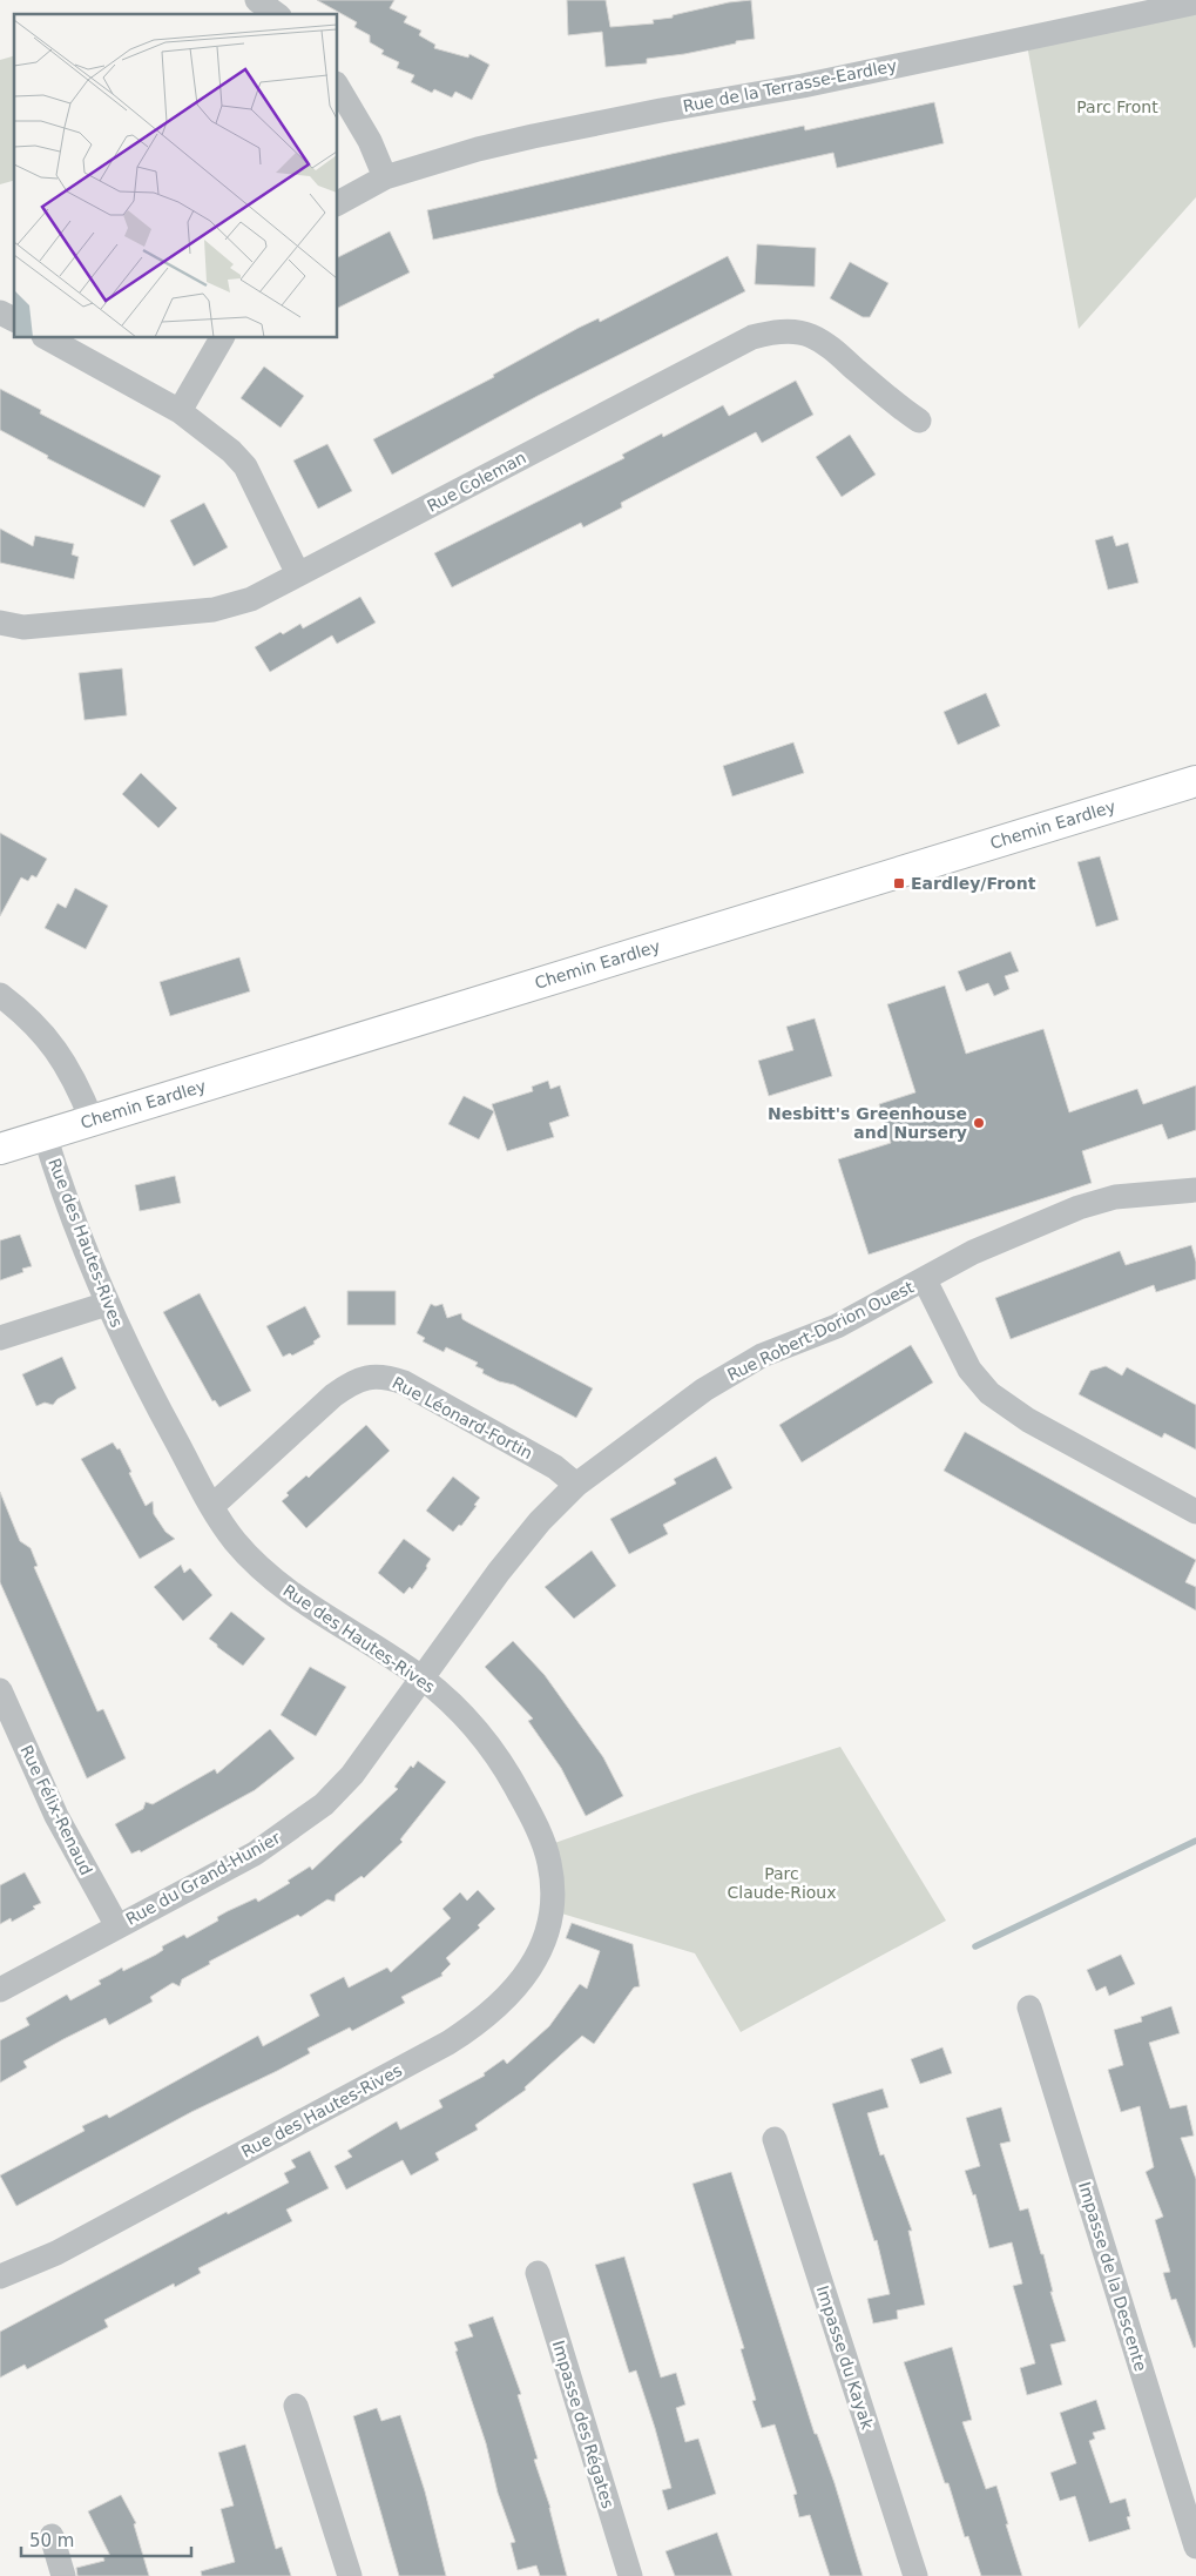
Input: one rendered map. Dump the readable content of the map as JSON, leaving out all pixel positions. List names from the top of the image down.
{
  "streets": {
    "main road": ["Chemin Eardley"],
    "street": [
      "Rue de la Terrasse-Eardley",
      "Rue Coleman",
      "Rue des Hautes-Rives",
      "Rue Robert-Dorion Ouest",
      "Rue Léonard-Fortin",
      "Rue Félix-Renaud",
      "Rue du Grand-Hunier",
      "Impasse de la Descente",
      "Impasse du Kayak",
      "Impasse des Régates"
    ]
  },
  "crossings": [
    ["Chemin Eardley", "Rue des Hautes-Rives"],
    ["Rue des Hautes-Rives", "Rue Robert-Dorion Ouest"],
    ["Rue des Hautes-Rives", "Rue Léonard-Fortin"],
    ["Rue des Hautes-Rives", "Rue du Grand-Hunier"],
    ["Rue Robert-Dorion Ouest", "Rue Léonard-Fortin"],
    ["Rue Robert-Dorion Ouest", "Rue du Grand-Hunier"],
    ["Rue Félix-Renaud", "Rue du Grand-Hunier"]
  ],
  "parks": ["Parc Front", "Parc Claude-Rioux"],
  "places": {
    "transit": ["Eardley/Front"],
    "other": ["Nesbitt's Greenhouse and Nursery"]
  },
  "scale_bar": "50 m"
}
